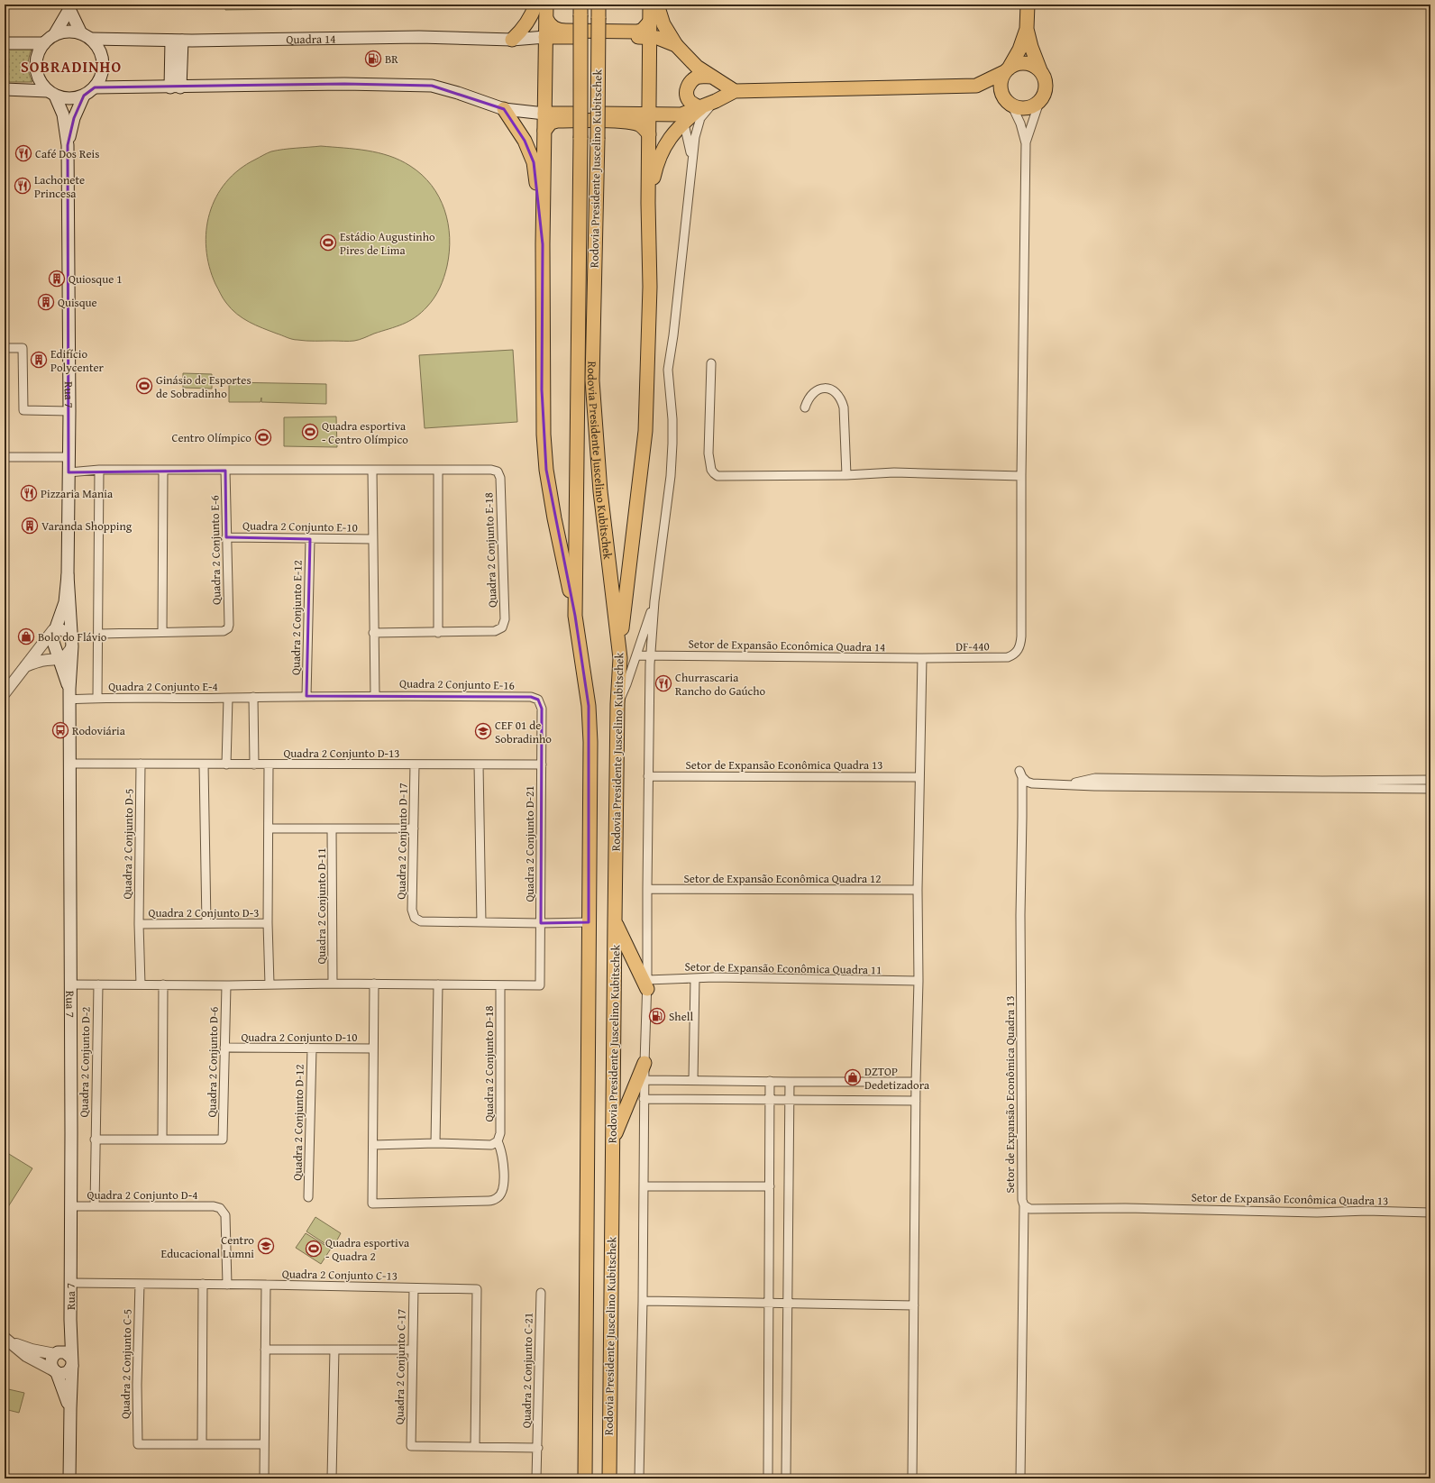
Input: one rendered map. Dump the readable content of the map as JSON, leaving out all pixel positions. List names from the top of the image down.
{
  "streets": {
    "main road": ["Quadra 14", "Rodovia Presidente Juscelino Kubitschek", "Rua 7"],
    "street": [
      "Quadra 2 Conjunto E-10",
      "Quadra 2 Conjunto E-6",
      "Quadra 2 Conjunto E-18",
      "Quadra 2 Conjunto E-12",
      "Setor de Expansão Econômica Quadra 14",
      "DF-440",
      "Quadra 2 Conjunto E-16",
      "Quadra 2 Conjunto E-4",
      "Quadra 2 Conjunto D-13",
      "Setor de Expansão Econômica Quadra 13",
      "Quadra 2 Conjunto D-17",
      "Quadra 2 Conjunto D-5",
      "Quadra 2 Conjunto D-21",
      "Setor de Expansão Econômica Quadra 12",
      "Quadra 2 Conjunto D-11",
      "Quadra 2 Conjunto D-3",
      "Setor de Expansão Econômica Quadra 11",
      "Quadra 2 Conjunto D-10",
      "Quadra 2 Conjunto D-2",
      "Quadra 2 Conjunto D-6",
      "Quadra 2 Conjunto D-18",
      "Quadra 2 Conjunto D-12",
      "Quadra 2 Conjunto D-4",
      "Quadra 2 Conjunto C-13",
      "Quadra 2 Conjunto C-5",
      "Quadra 2 Conjunto C-17",
      "Quadra 2 Conjunto C-21"
    ]
  },
  "crossings": [
    ["Quadra 14", "Rua 7"],
    ["Rua 7", "Quadra 2 Conjunto E-4"],
    ["Rua 7", "Quadra 2 Conjunto D-13"],
    ["Rua 7", "Quadra 2 Conjunto D-4"],
    ["Rua 7", "Quadra 2 Conjunto C-13"],
    ["Quadra 2 Conjunto E-10", "Quadra 2 Conjunto E-6"],
    ["Quadra 2 Conjunto E-10", "Quadra 2 Conjunto E-12"],
    ["Quadra 2 Conjunto E-12", "Quadra 2 Conjunto E-16"],
    ["Quadra 2 Conjunto E-12", "Quadra 2 Conjunto E-4"],
    ["Setor de Expansão Econômica Quadra 14", "DF-440"],
    ["Quadra 2 Conjunto E-16", "Quadra 2 Conjunto E-4"],
    ["Quadra 2 Conjunto E-16", "Quadra 2 Conjunto D-21"],
    ["Quadra 2 Conjunto D-13", "Quadra 2 Conjunto D-17"],
    ["Quadra 2 Conjunto D-13", "Quadra 2 Conjunto D-5"],
    ["Quadra 2 Conjunto D-13", "Quadra 2 Conjunto D-21"],
    ["Quadra 2 Conjunto D-5", "Quadra 2 Conjunto D-3"],
    ["Quadra 2 Conjunto D-21", "Quadra 2 Conjunto D-18"],
    ["Quadra 2 Conjunto D-10", "Quadra 2 Conjunto D-6"],
    ["Quadra 2 Conjunto D-10", "Quadra 2 Conjunto D-12"],
    ["Quadra 2 Conjunto D-2", "Quadra 2 Conjunto D-4"],
    ["Quadra 2 Conjunto D-4", "Quadra 2 Conjunto C-13"],
    ["Quadra 2 Conjunto C-13", "Quadra 2 Conjunto C-5"],
    ["Quadra 2 Conjunto C-13", "Quadra 2 Conjunto C-17"]
  ],
  "districts": ["SOBRADINHO"],
  "places": {
    "fuel station": ["BR", "Shell"],
    "restaurant": [
      "Café Dos Reis",
      "Lachonete Princesa",
      "Pizzaria Mania",
      "Churrascaria Rancho do Gaúcho"
    ],
    "sports": [
      "Estádio Augustinho Pires de Lima",
      "Ginásio de Esportes de Sobradinho",
      "Quadra esportiva - Centro Olímpico",
      "Centro Olímpico",
      "Quadra esportiva - Quadra 2"
    ],
    "building": [
      "Quiosque 1",
      "Quisque",
      "Edifício Polycenter",
      "Varanda Shopping"
    ],
    "shop": ["Bolo do Flávio", "DZTOP Dedetizadora"],
    "bus stop": ["Rodoviária"],
    "school or university": ["CEF 01 de Sobradinho", "Centro Educacional Lumni"]
  }
}
